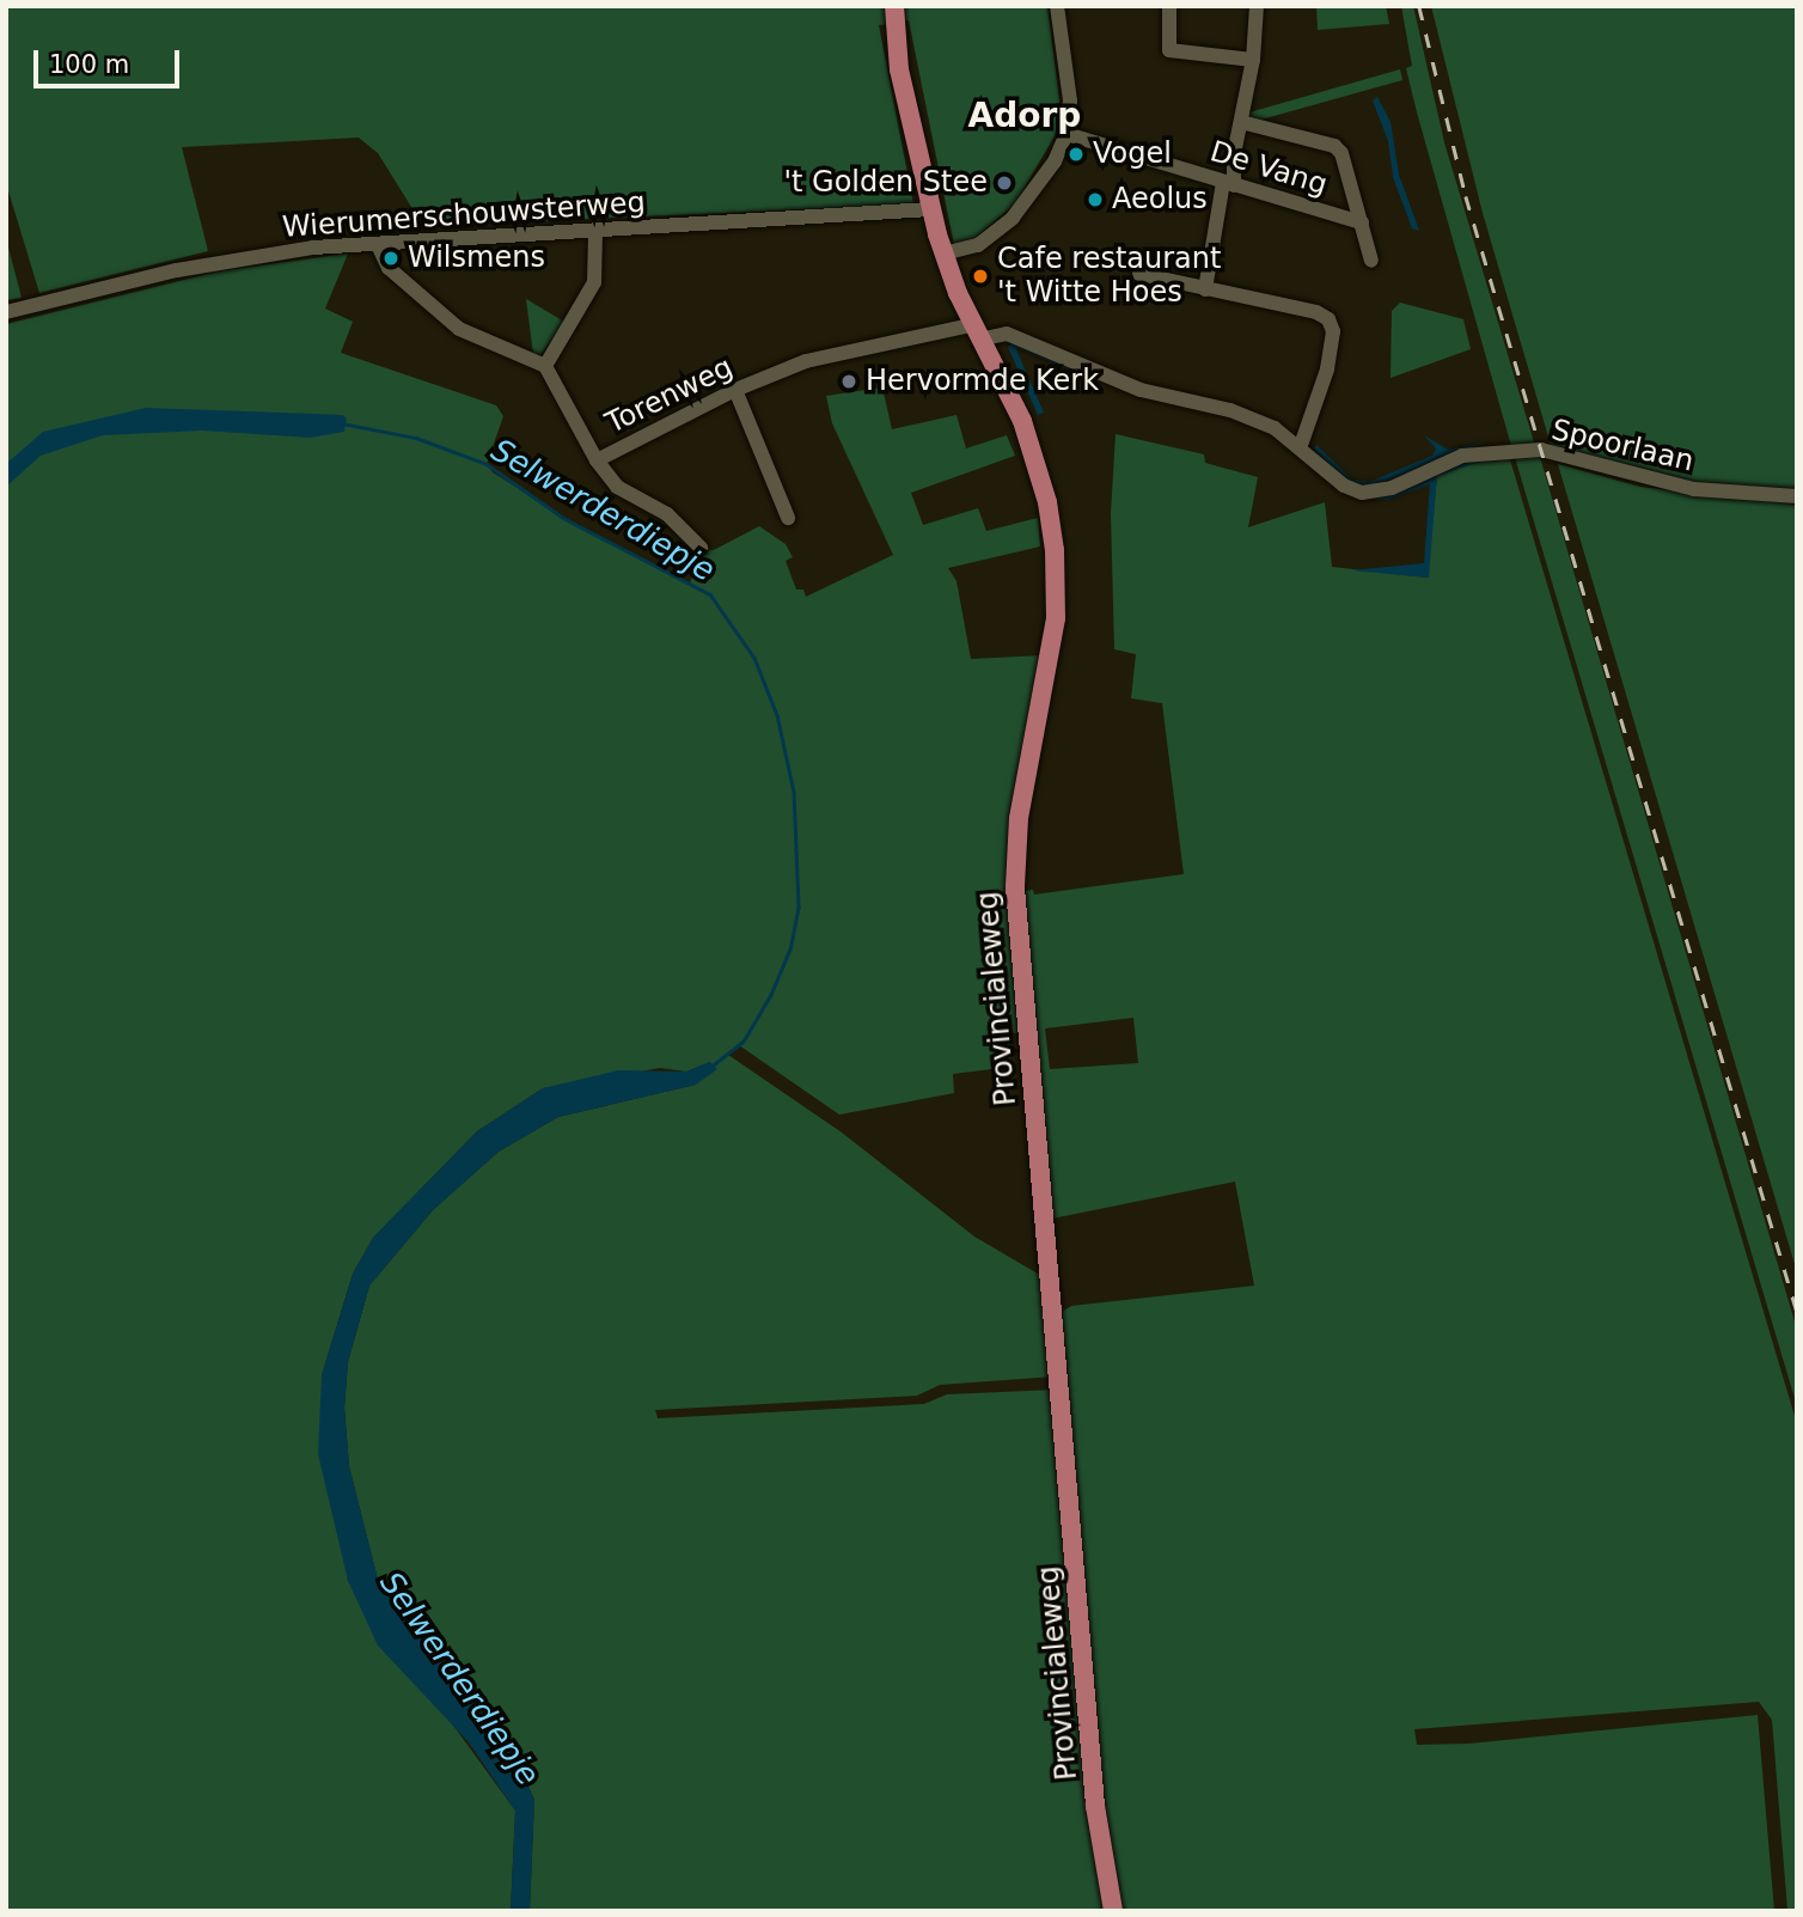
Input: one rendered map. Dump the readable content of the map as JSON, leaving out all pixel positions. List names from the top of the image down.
{
  "streets": {
    "main road": ["Provincialeweg"],
    "street": [
      "De Vang",
      "Wierumerschouwsterweg",
      "Torenweg",
      "Spoorlaan"
    ]
  },
  "crossings": [
    ["Wierumerschouwsterweg", "Provincialeweg"],
    ["Torenweg", "Spoorlaan"],
    ["Torenweg", "Provincialeweg"],
    ["Spoorlaan", "Provincialeweg"]
  ],
  "districts": ["Adorp"],
  "water": ["Selwerderdiepje"],
  "places": [
    "Vogel",
    "'t Golden Stee",
    "Aeolus",
    "Wilsmens",
    "Cafe restaurant 't Witte Hoes",
    "Hervormde Kerk"
  ],
  "scale_bar": "100 m"
}
